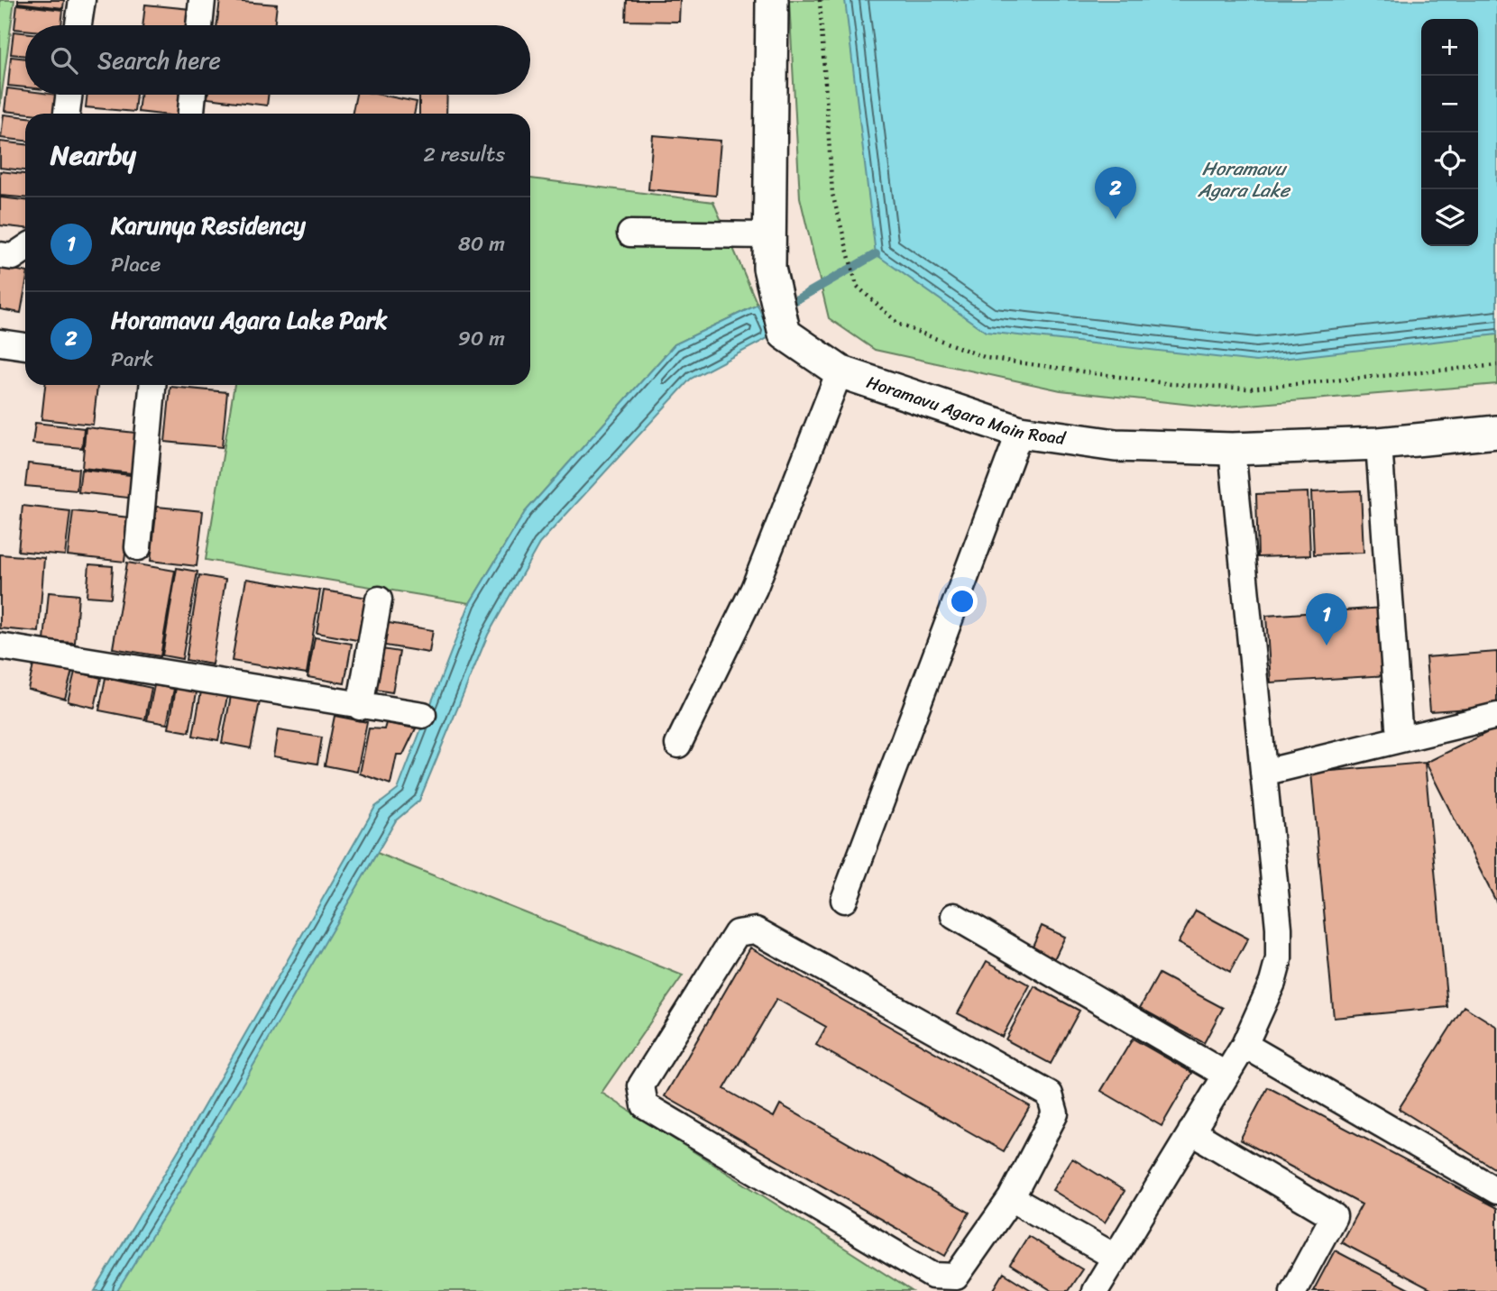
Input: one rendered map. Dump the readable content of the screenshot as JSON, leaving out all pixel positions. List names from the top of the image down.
{
  "streets": {
    "street": ["Horamavu Agara Main Road"]
  },
  "water": ["Horamavu Agara Lake"],
  "page": {
    "map_buttons": ["+", "−"],
    "search": "Search here",
    "heading": ["Nearby", "2 results"],
    "pins": ["2", "1"],
    "list": [
      {
        "mark": "1",
        "name": "Karunya Residency",
        "note": "Place",
        "value": "80 m"
      },
      {
        "mark": "2",
        "name": "Horamavu Agara Lake Park",
        "note": "Park",
        "value": "90 m"
      }
    ]
  }
}
